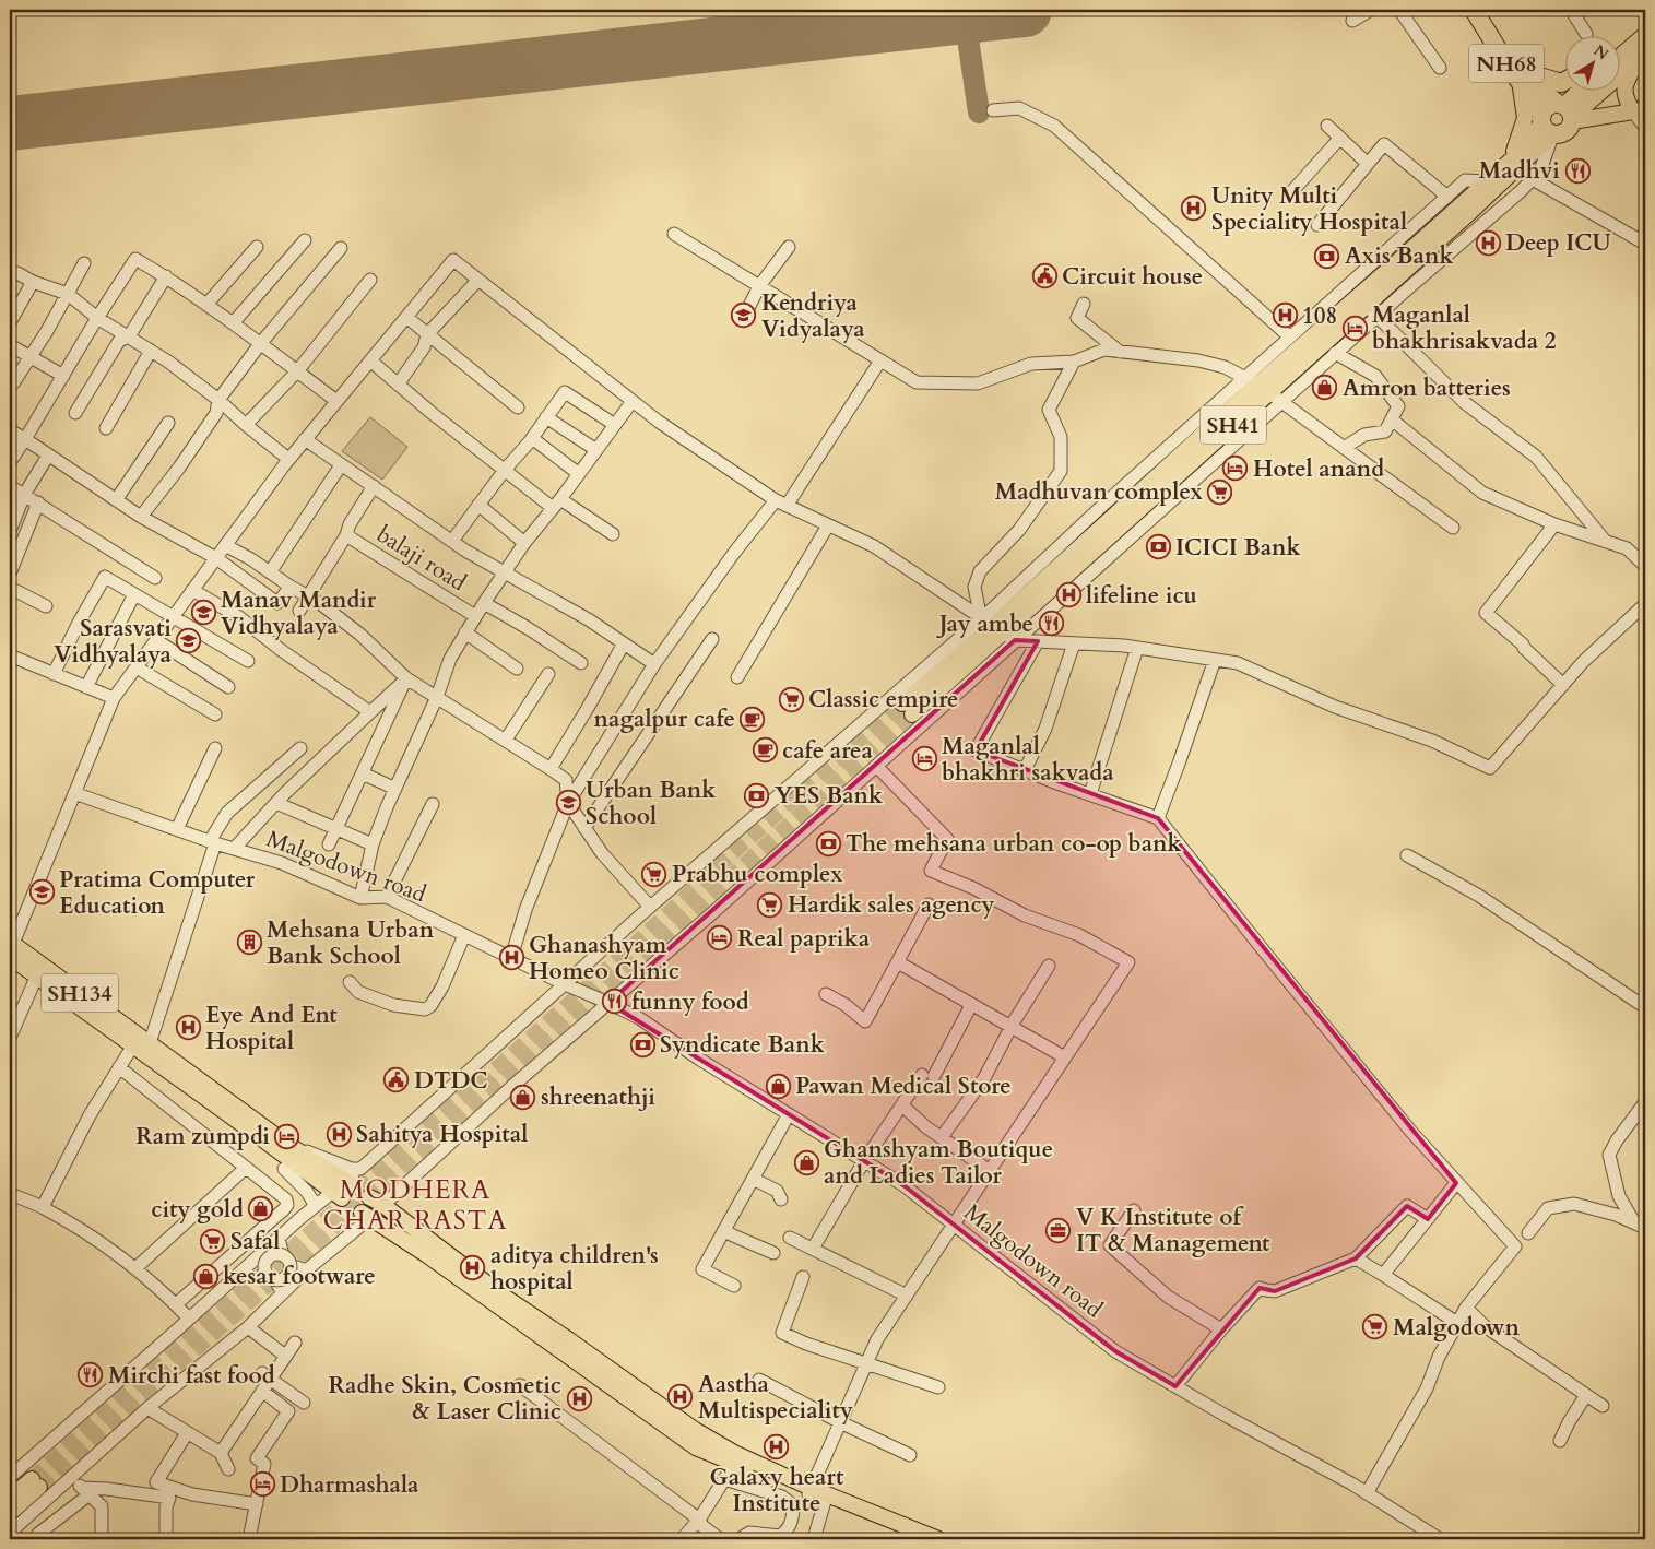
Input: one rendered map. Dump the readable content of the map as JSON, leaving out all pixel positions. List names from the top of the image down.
{
  "streets": {
    "highway": ["NH68"],
    "main road": ["SH41", "SH134"],
    "street": ["balaji road", "Malgodown road"]
  },
  "crossings": [
    ["NH68", "SH41"]
  ],
  "districts": ["MODHERA CHAR RASTA"],
  "places": {
    "restaurant": [
      "Madhvi",
      "Jay ambe",
      "funny food",
      "Mirchi fast food"
    ],
    "hospital": [
      "Unity Multi Speciality Hospital",
      "Deep ICU",
      "108",
      "lifeline icu",
      "Ghanashyam Homeo Clinic",
      "Eye And Ent Hospital",
      "Sahitya Hospital",
      "aditya children's hospital",
      "Aastha Multispeciality",
      "Radhe Skin, Cosmetic & Laser Clinic",
      "Galaxy heart Institute"
    ],
    "bank": [
      "Axis Bank",
      "ICICI Bank",
      "YES Bank",
      "The mehsana urban co-op bank",
      "Syndicate Bank"
    ],
    "public building": ["Circuit house", "DTDC"],
    "school or university": [
      "Kendriya Vidyalaya",
      "Manav Mandir Vidhyalaya",
      "Sarasvati Vidhyalaya",
      "Urban Bank School",
      "Pratima Computer Education"
    ],
    "hotel": [
      "Maganlal bhakhrisakvada 2",
      "Hotel anand",
      "Maganlal bhakhri sakvada",
      "Real paprika",
      "Ram zumpdi",
      "Dharmashala"
    ],
    "shop": [
      "Amron batteries",
      "Pawan Medical Store",
      "shreenathji",
      "Ghanshyam Boutique and Ladies Tailor",
      "city gold",
      "kesar footware"
    ],
    "supermarket": [
      "Madhuvan complex",
      "Classic empire",
      "Prabhu complex",
      "Hardik sales agency",
      "Safal",
      "Malgodown"
    ],
    "cafe": ["nagalpur cafe", "cafe area"],
    "building": ["Mehsana Urban Bank School"],
    "office": ["V K Institute of IT & Management"]
  },
  "north": "top right"
}
